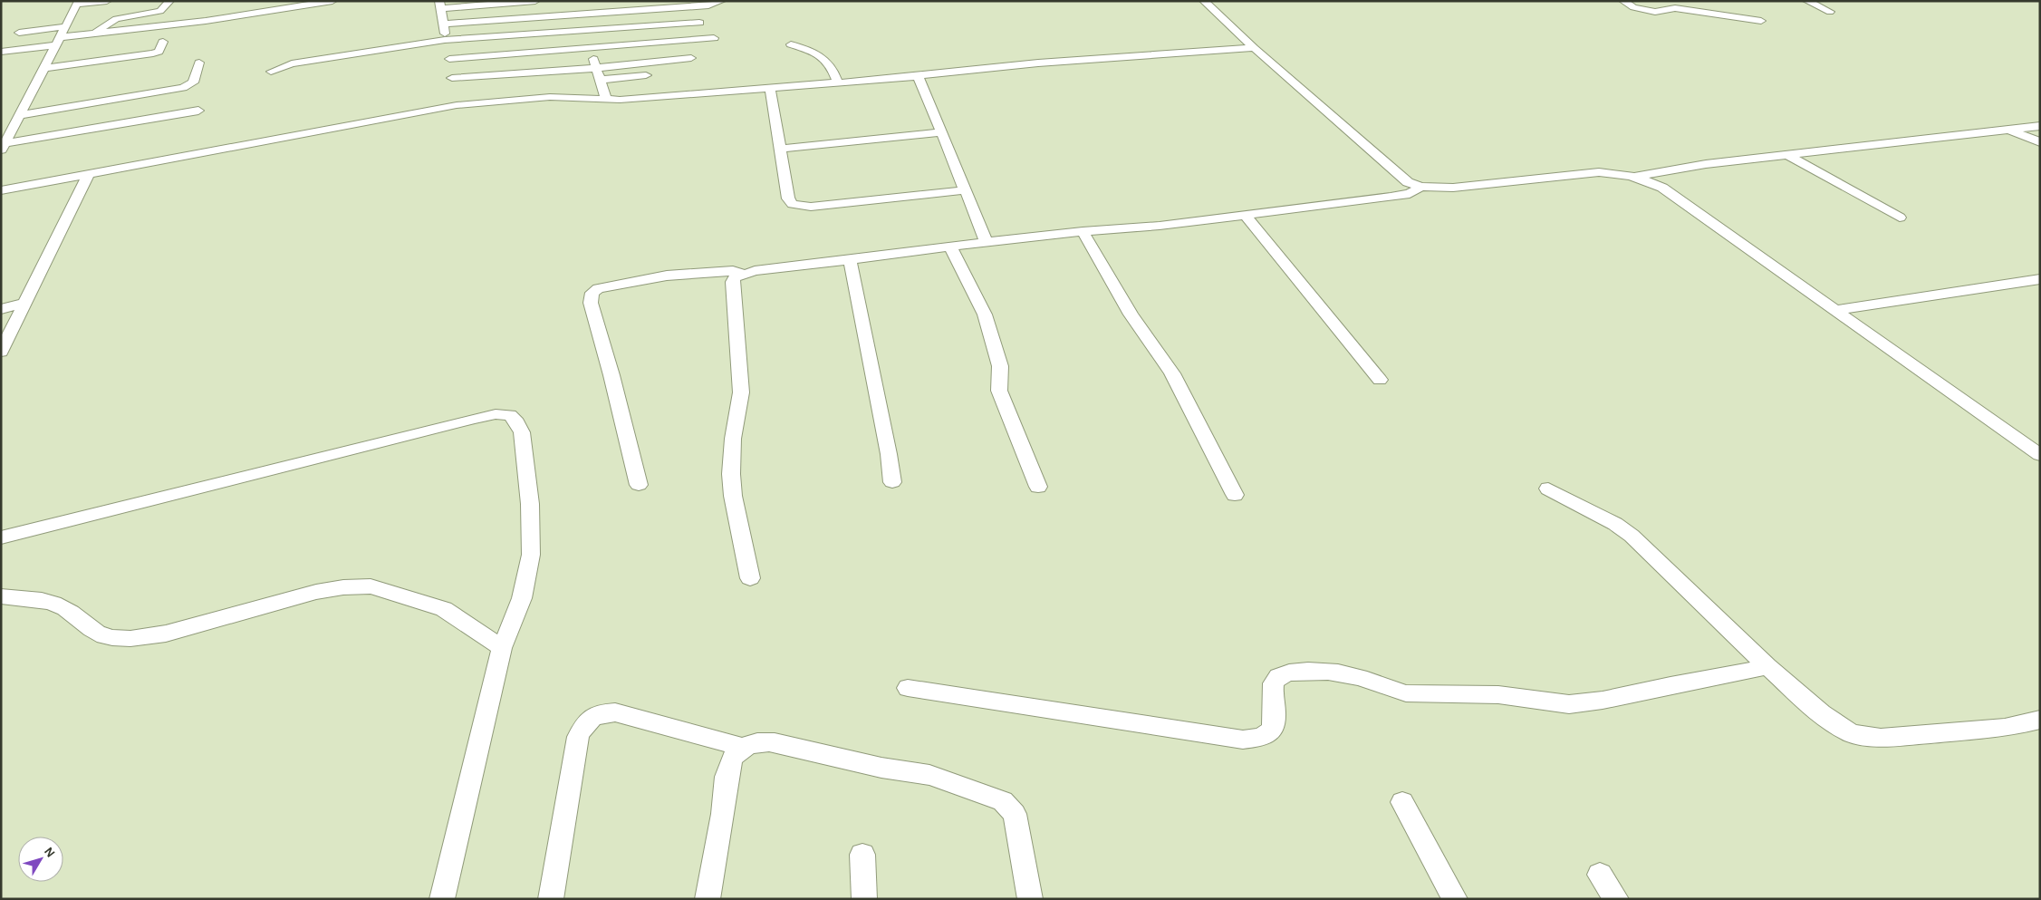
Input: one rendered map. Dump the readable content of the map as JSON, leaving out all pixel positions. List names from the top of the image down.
{
  "north": "top right"
}
